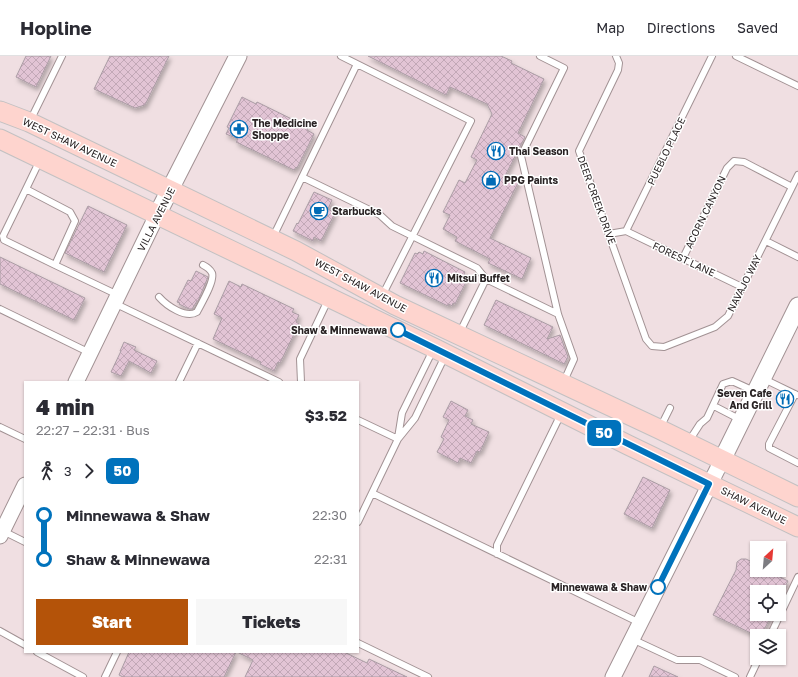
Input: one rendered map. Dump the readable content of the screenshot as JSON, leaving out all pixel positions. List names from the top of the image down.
{
  "streets": {
    "main road": ["WEST SHAW AVENUE", "VILLA AVENUE", "SHAW AVENUE"],
    "lane": [
      "PUEBLO PLACE",
      "DEER CREEK DRIVE",
      "ACORN CANYON",
      "FOREST LANE",
      "NAVAJO WAY"
    ]
  },
  "crossings": [
    ["WEST SHAW AVENUE", "VILLA AVENUE"],
    ["PUEBLO PLACE", "FOREST LANE"],
    ["DEER CREEK DRIVE", "NAVAJO WAY"],
    ["ACORN CANYON", "FOREST LANE"],
    ["ACORN CANYON", "NAVAJO WAY"],
    ["FOREST LANE", "NAVAJO WAY"]
  ],
  "places": {
    "pharmacy": ["The Medicine Shoppe"],
    "restaurant": ["Thai Season", "Mitsui Buffet", "Seven Cafe And Grill"],
    "shop": ["PPG Paints"],
    "cafe": ["Starbucks"],
    "other": ["Shaw & Minnewawa", "Minnewawa & Shaw"]
  },
  "lines": ["bus line 50"],
  "north": "top right",
  "page": {
    "header": "Hopline",
    "nav": ["Map", "Directions", "Saved"],
    "on_map": "50",
    "heading": ["4 min", "22:27 – 22:31 · Bus", "$3.52"],
    "legs": ["3", "50"],
    "list": [
      {
        "name": "Minnewawa & Shaw",
        "value": "22:30"
      },
      {
        "name": "Shaw & Minnewawa",
        "value": "22:31"
      }
    ],
    "buttons": ["Start", "Tickets"]
  }
}
